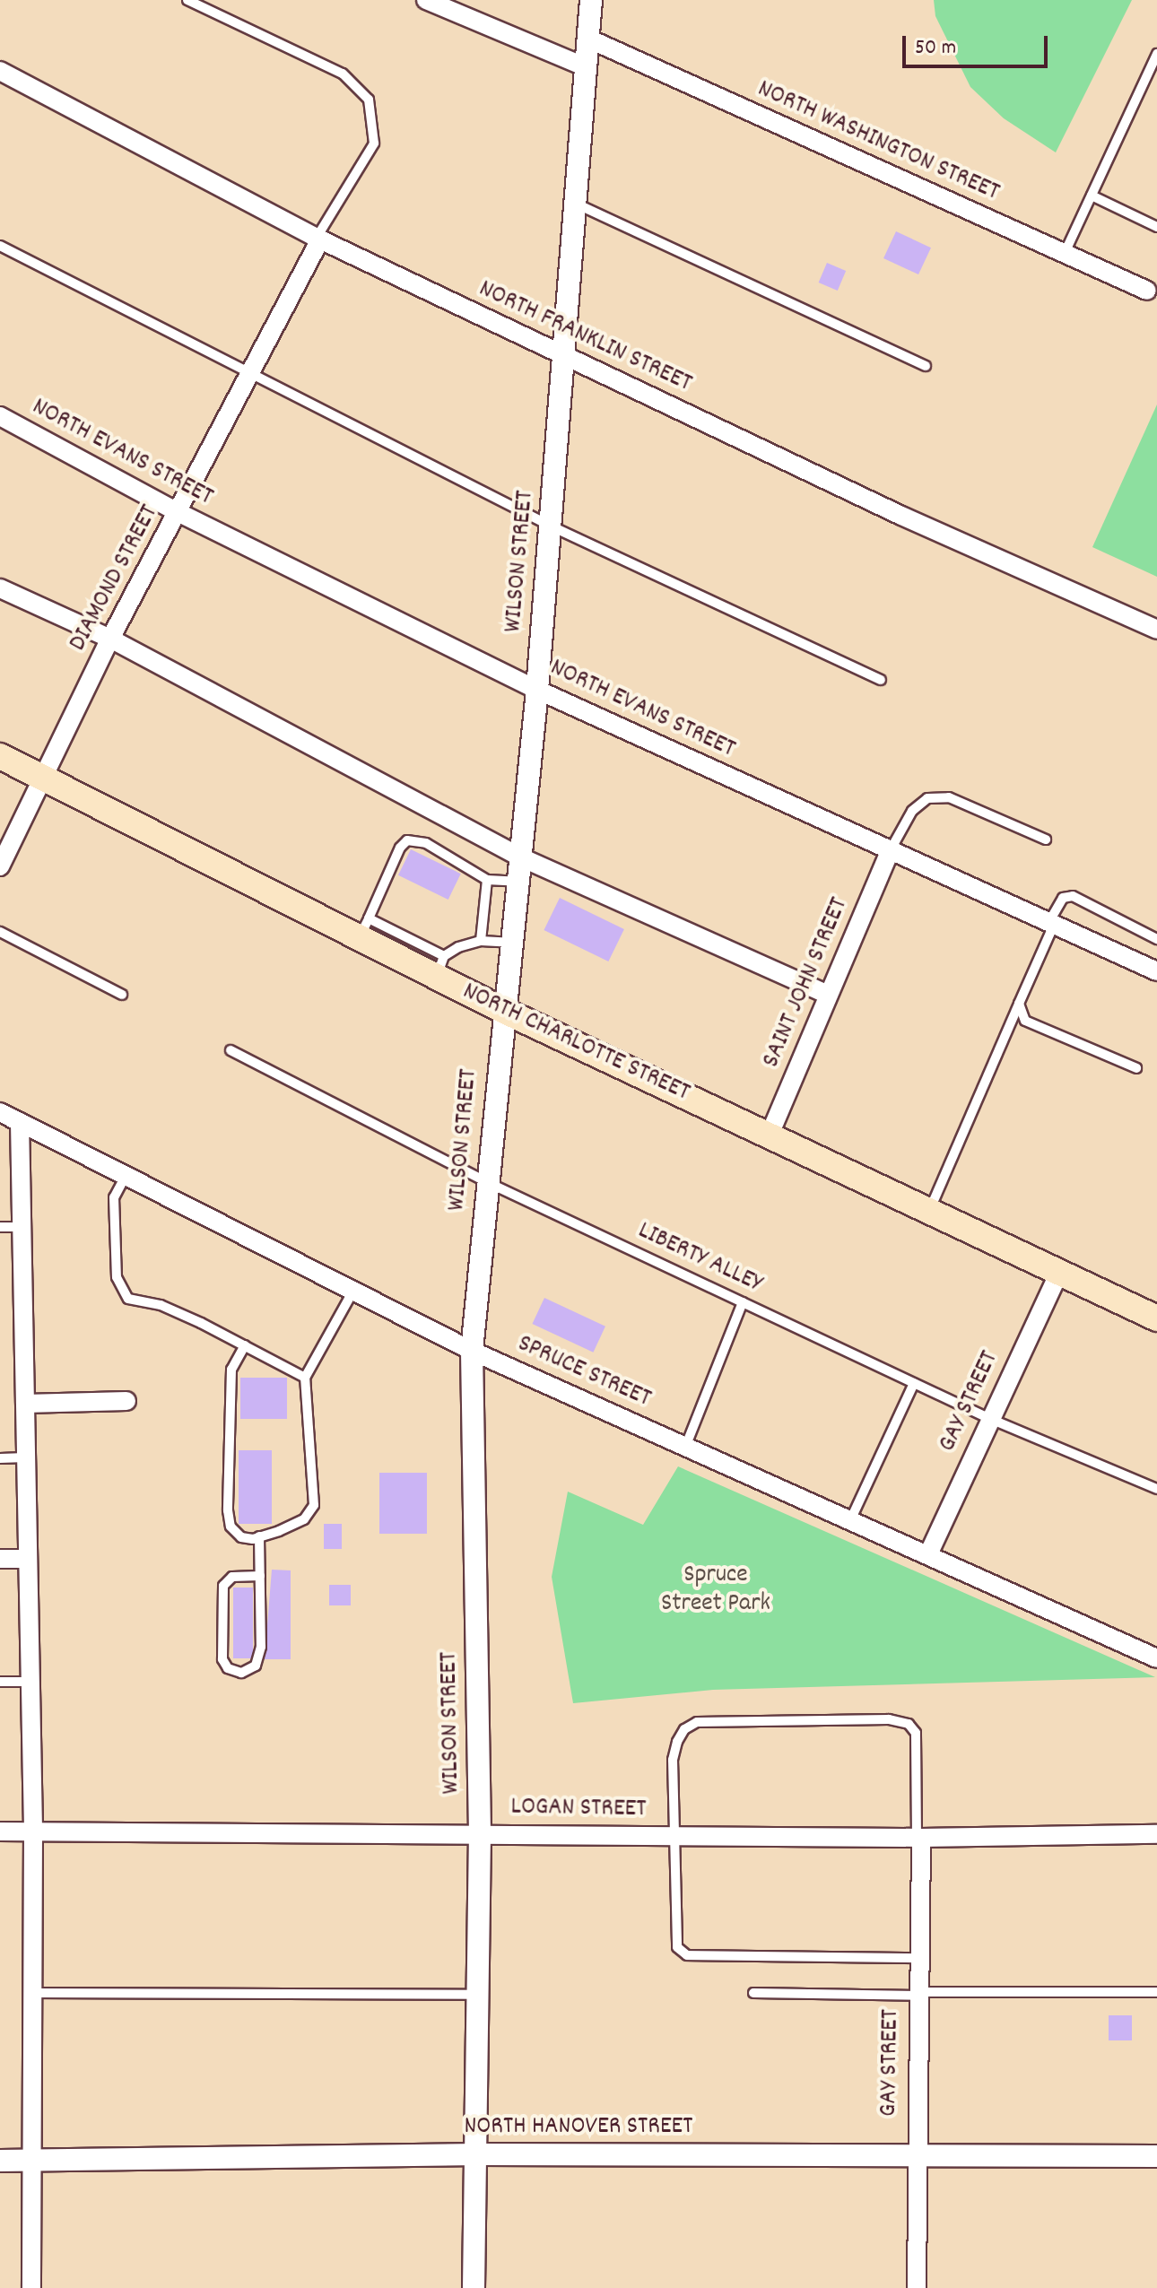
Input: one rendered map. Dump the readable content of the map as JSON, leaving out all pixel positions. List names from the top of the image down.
{
  "streets": {
    "main road": ["NORTH CHARLOTTE STREET"],
    "street": [
      "NORTH WASHINGTON STREET",
      "NORTH FRANKLIN STREET",
      "NORTH EVANS STREET",
      "WILSON STREET",
      "DIAMOND STREET",
      "SAINT JOHN STREET",
      "SPRUCE STREET",
      "GAY STREET",
      "LOGAN STREET",
      "NORTH HANOVER STREET"
    ],
    "lane": ["LIBERTY ALLEY"]
  },
  "crossings": [
    ["NORTH WASHINGTON STREET", "WILSON STREET"],
    ["NORTH FRANKLIN STREET", "WILSON STREET"],
    ["NORTH FRANKLIN STREET", "DIAMOND STREET"],
    ["NORTH EVANS STREET", "WILSON STREET"],
    ["NORTH EVANS STREET", "DIAMOND STREET"],
    ["NORTH EVANS STREET", "SAINT JOHN STREET"],
    ["WILSON STREET", "NORTH CHARLOTTE STREET"],
    ["WILSON STREET", "LIBERTY ALLEY"],
    ["WILSON STREET", "SPRUCE STREET"],
    ["WILSON STREET", "LOGAN STREET"],
    ["WILSON STREET", "NORTH HANOVER STREET"],
    ["DIAMOND STREET", "NORTH CHARLOTTE STREET"],
    ["SAINT JOHN STREET", "NORTH CHARLOTTE STREET"],
    ["NORTH CHARLOTTE STREET", "GAY STREET"],
    ["LIBERTY ALLEY", "GAY STREET"],
    ["SPRUCE STREET", "GAY STREET"],
    ["GAY STREET", "LOGAN STREET"],
    ["GAY STREET", "NORTH HANOVER STREET"]
  ],
  "parks": ["Spruce Street Park"],
  "scale_bar": "50 m"
}
